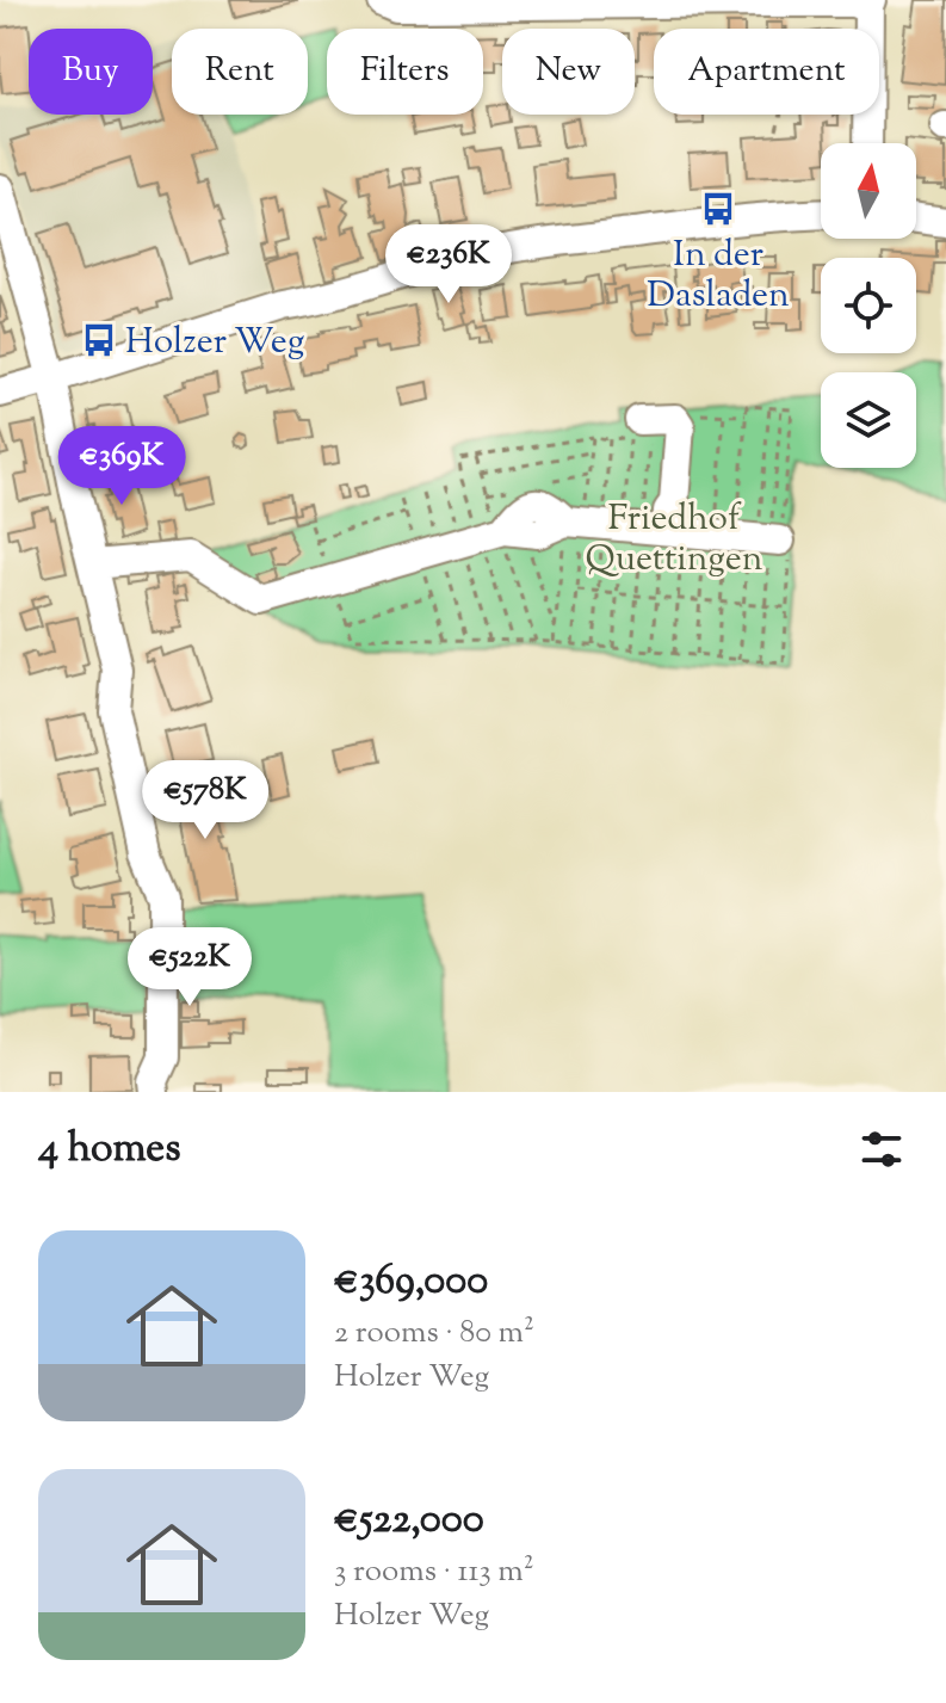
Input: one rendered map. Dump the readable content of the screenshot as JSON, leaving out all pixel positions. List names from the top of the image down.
{
  "parks": ["Friedhof Quettingen"],
  "places": {
    "bus stop": ["In der Dasladen", "Holzer Weg"]
  },
  "north": "top",
  "page": {
    "chip": [
      "Buy",
      "Rent",
      "Filters",
      "New",
      "Apartment"
    ],
    "price": [
      "€236K",
      "€369K",
      "€578K",
      "€522K"
    ],
    "heading": "4 homes",
    "list": [
      {
        "name": "€369,000",
        "note": "2 rooms · 80 m² · Holzer Weg"
      },
      {
        "name": "€522,000",
        "note": "3 rooms · 113 m² · Holzer Weg"
      }
    ]
  }
}
